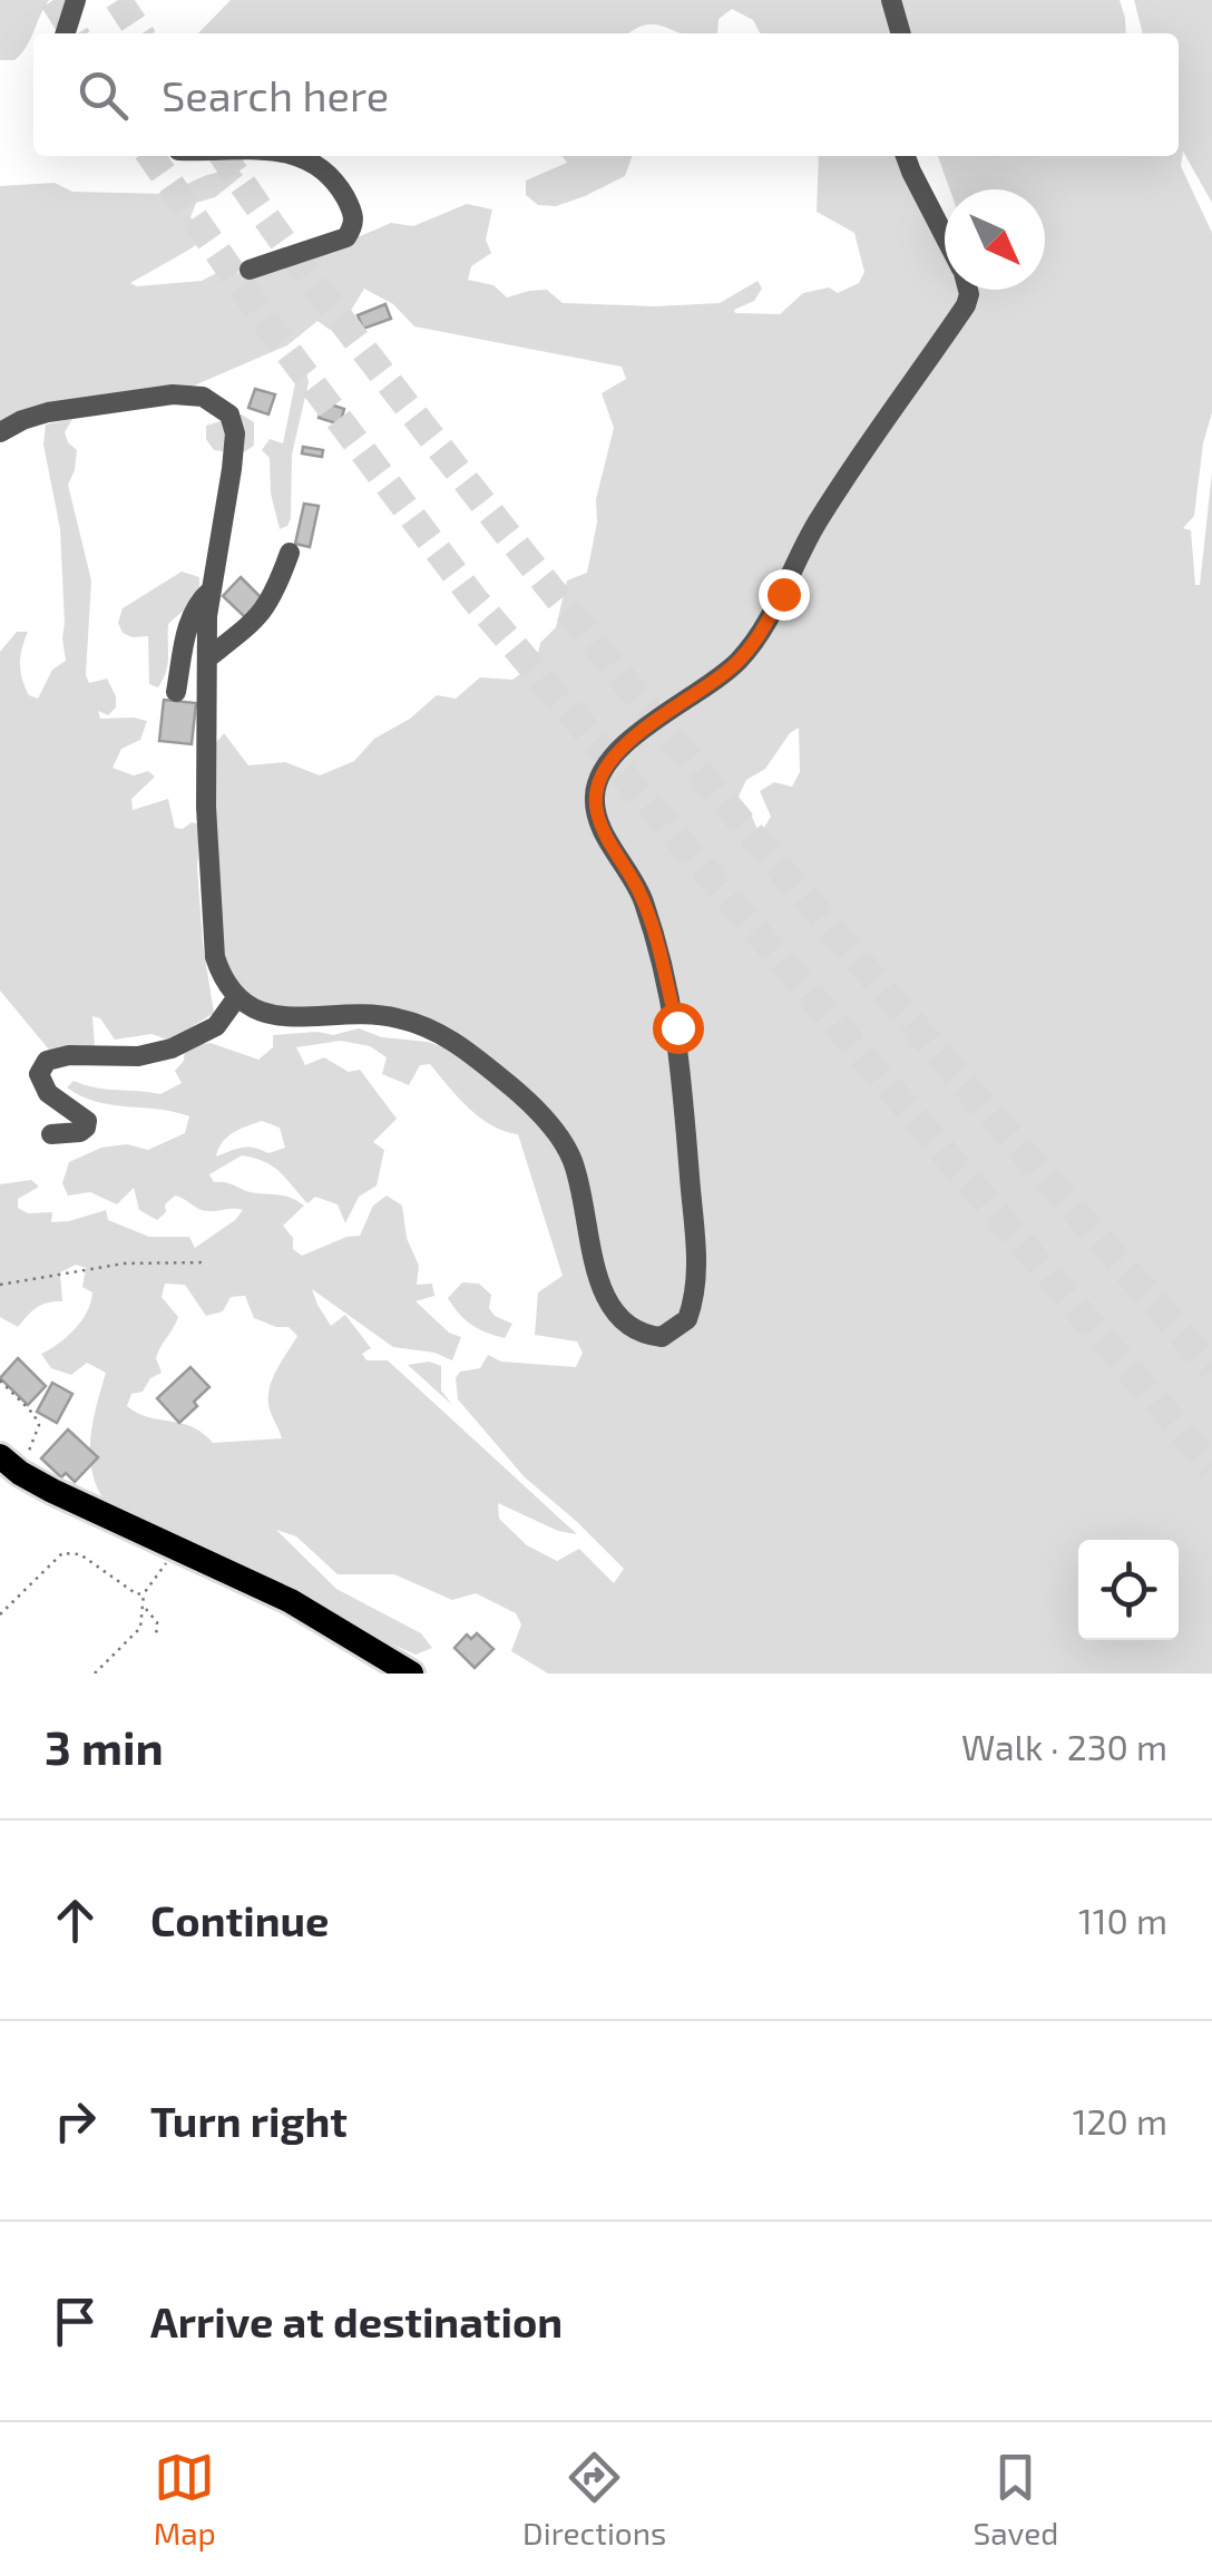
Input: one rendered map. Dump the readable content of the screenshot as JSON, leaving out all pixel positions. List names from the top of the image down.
{
  "north": "bottom right",
  "page": {
    "search": "Search here",
    "heading": ["3 min", "Walk · 230 m"],
    "list": [
      ["Continue", "110 m"],
      ["Turn right", "120 m"],
      "Arrive at destination"
    ],
    "nav": ["Map", "Directions", "Saved"]
  }
}
